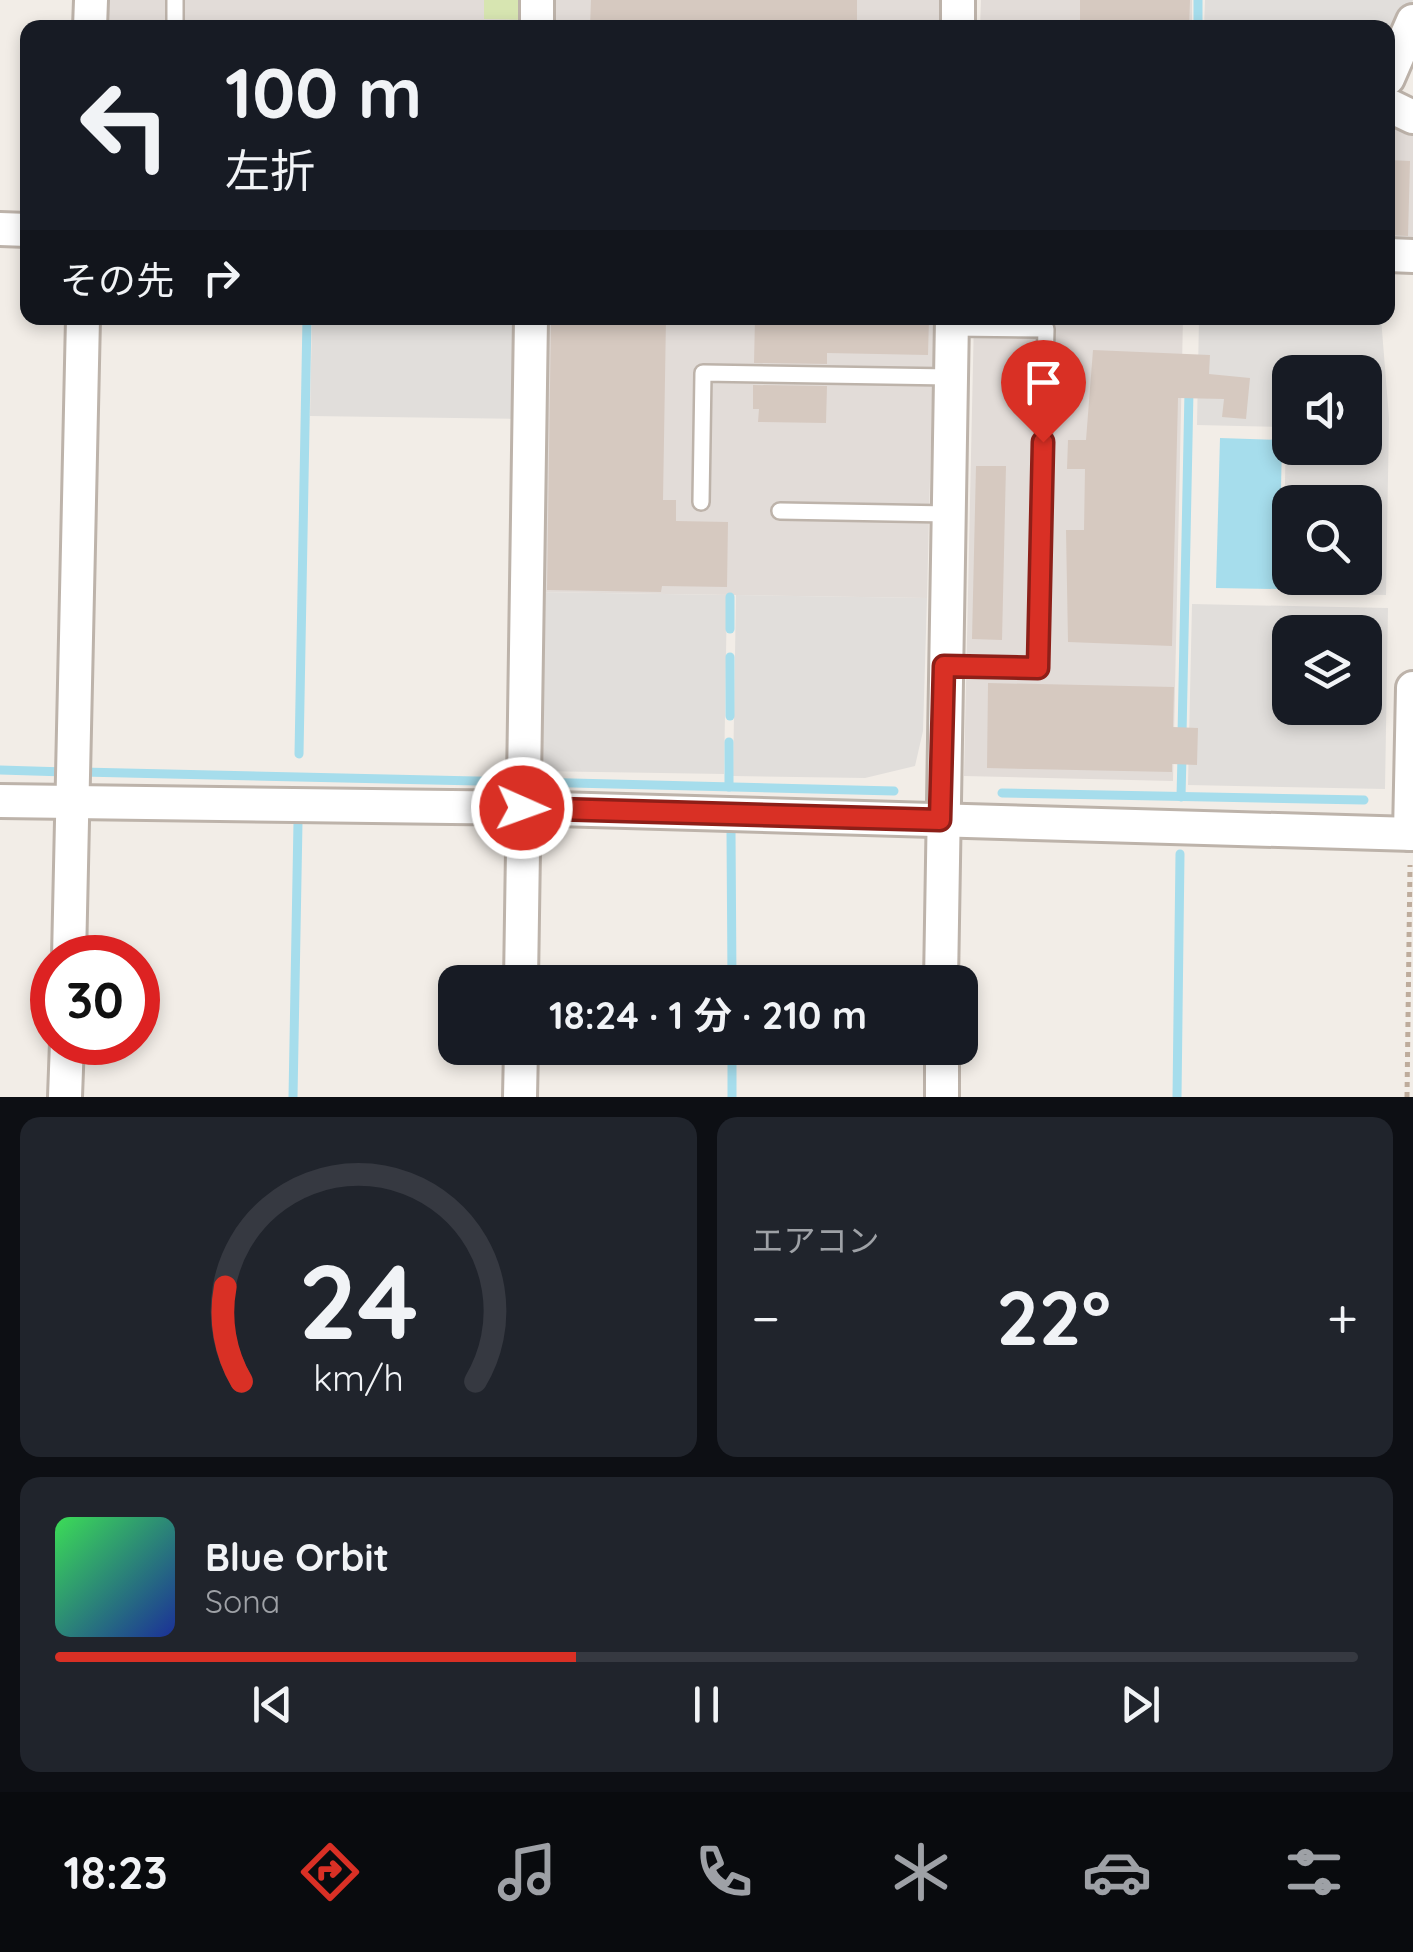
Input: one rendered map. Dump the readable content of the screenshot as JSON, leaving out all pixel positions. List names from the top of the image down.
{
  "page": {
    "turn": ["100 m", "左折"],
    "then": "その先",
    "limit": "30",
    "trip": "18:24 · 1 分 · 210 m",
    "tile": "エアコン",
    "heat": ["−", "22°", "+"],
    "song": ["Blue Orbit", "Sona"],
    "tabs": "18:23",
    "gauge": ["24", "km/h"]
  }
}
